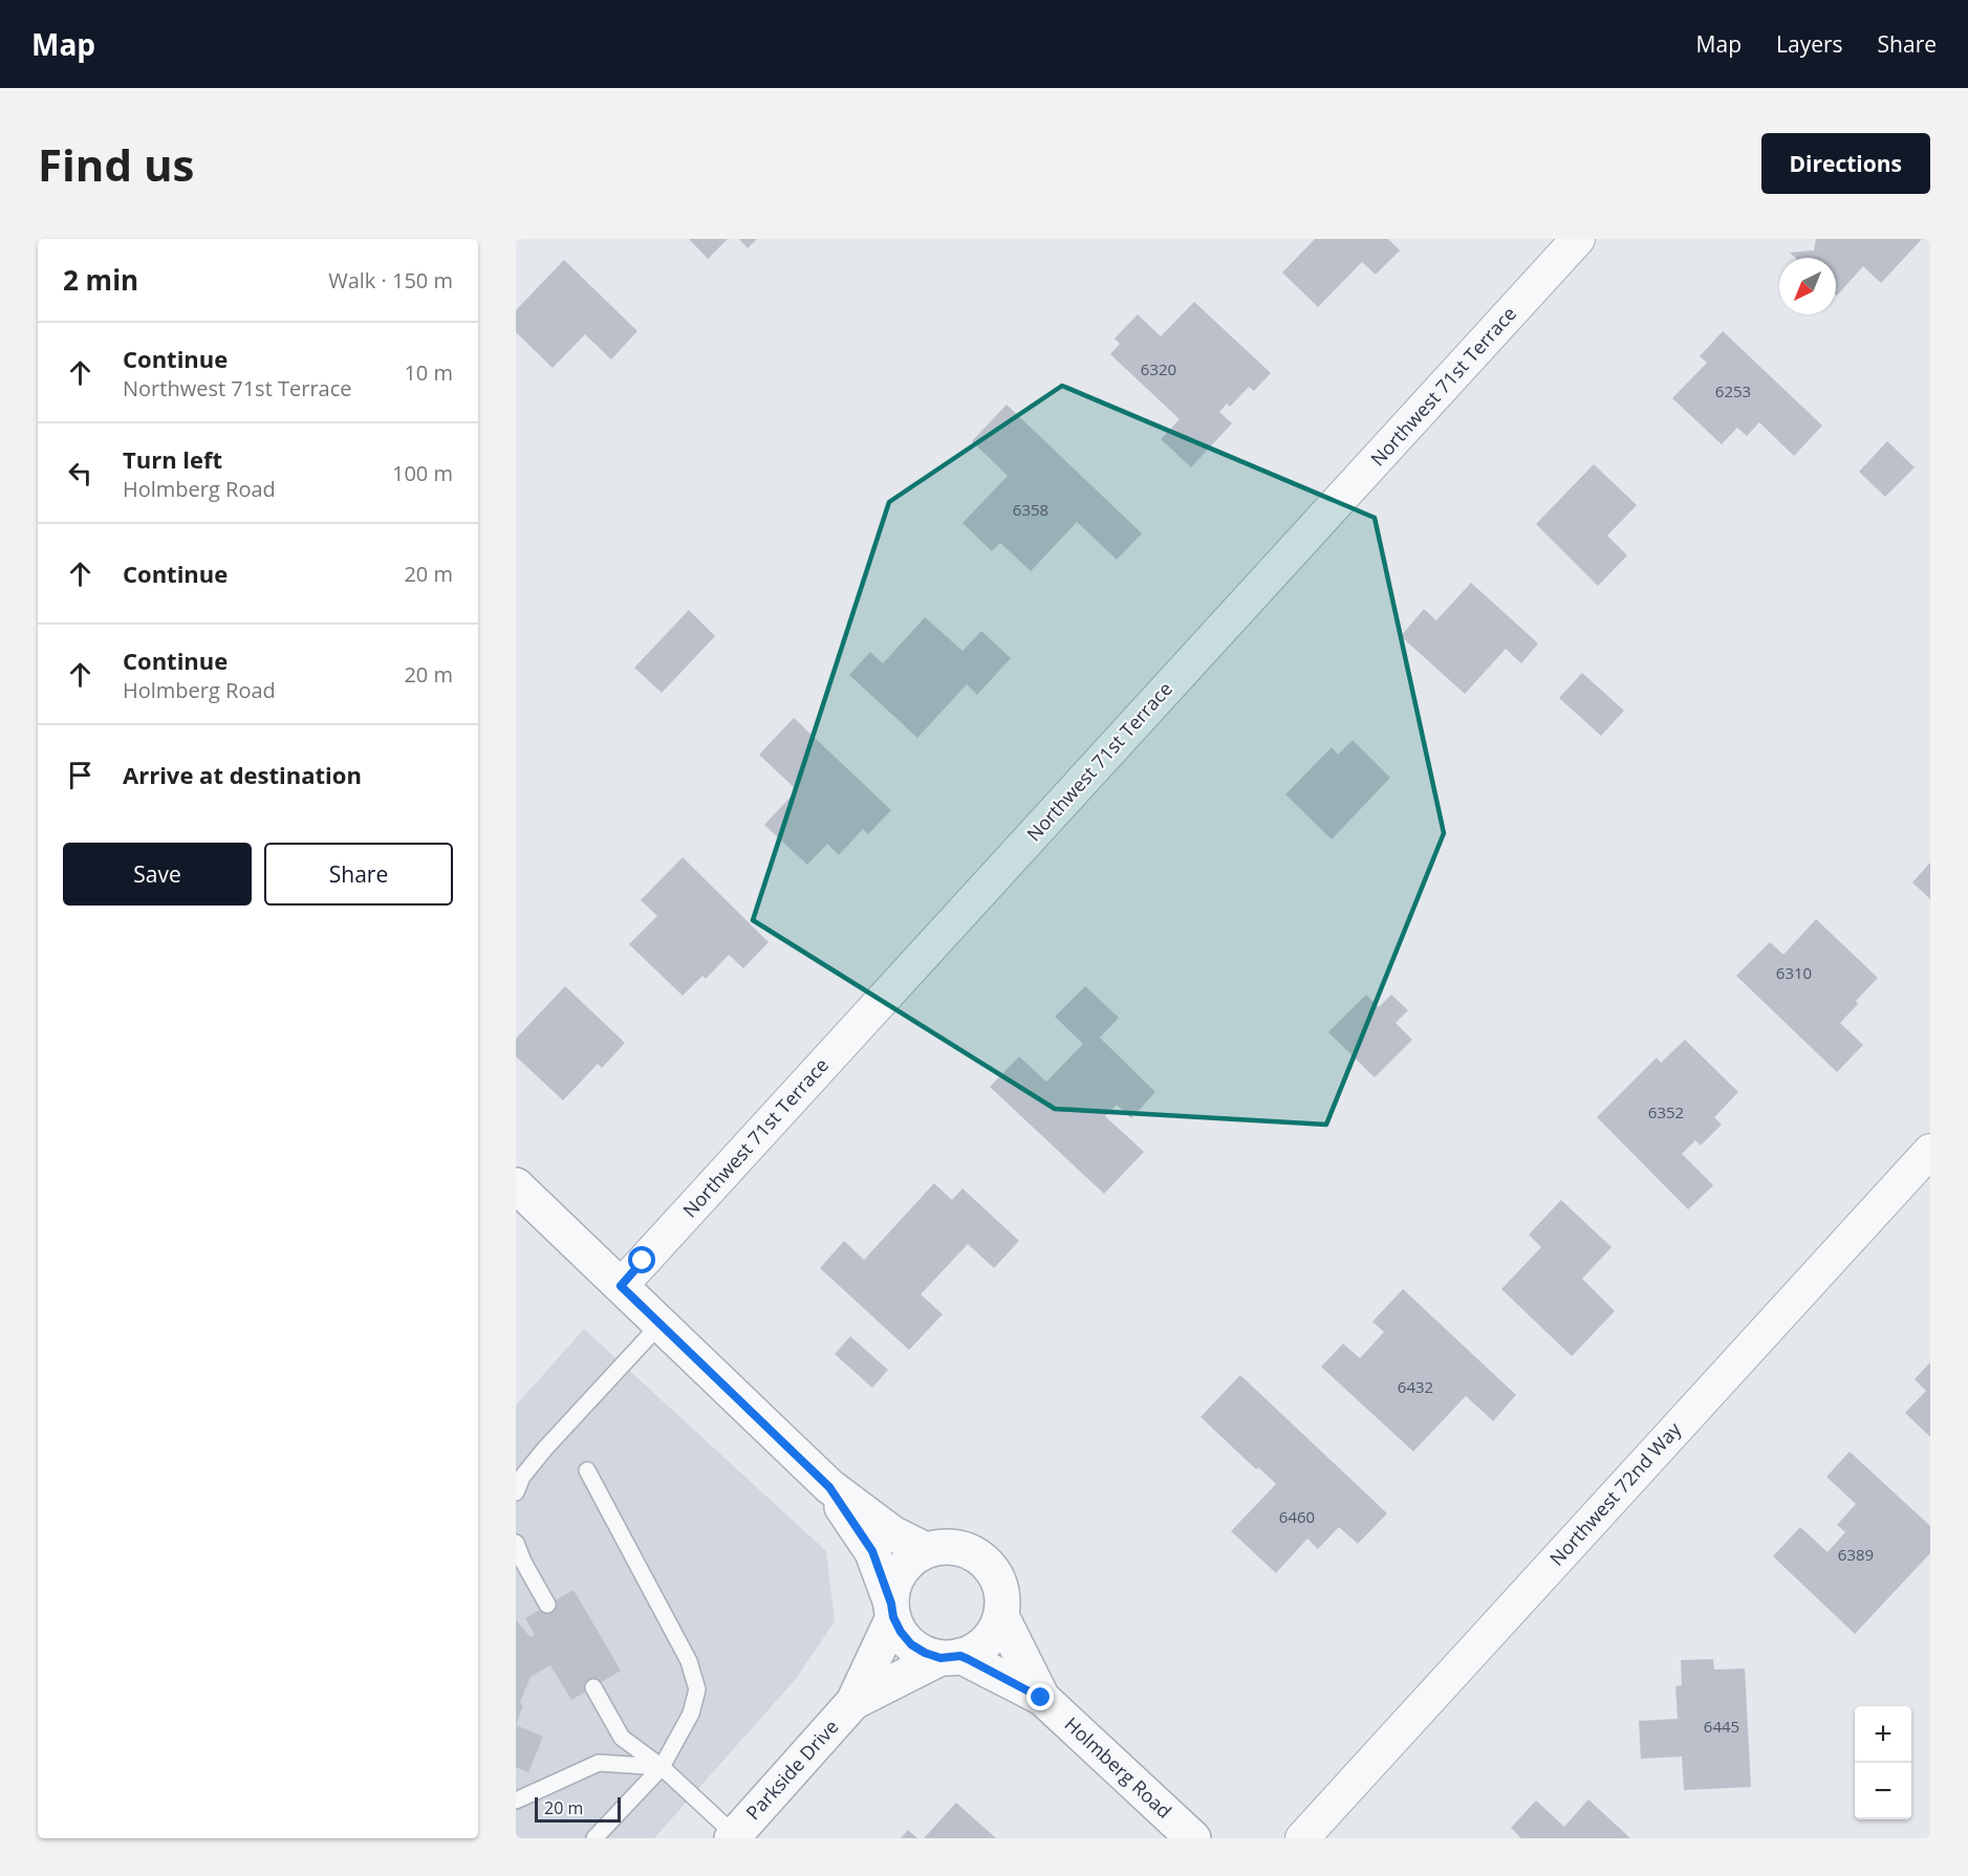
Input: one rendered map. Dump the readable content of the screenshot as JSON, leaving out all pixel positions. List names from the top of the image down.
{
  "streets": {
    "street": [
      "Northwest 71st Terrace",
      "Northwest 72nd Way",
      "Holmberg Road",
      "Parkside Drive"
    ]
  },
  "crossings": [
    ["Holmberg Road", "Parkside Drive"]
  ],
  "house_numbers": [
    "6320",
    "6253",
    "6358",
    "6310",
    "6352",
    "6432",
    "6460",
    "6389",
    "6445"
  ],
  "scale_bar": "20 m",
  "north": "bottom left",
  "page": {
    "header": "Map",
    "nav": ["Map", "Layers", "Share"],
    "buttons": [
      "Directions",
      ["Save", "Share"]
    ],
    "title": "Find us",
    "heading": ["2 min", "Walk · 150 m"],
    "list": [
      ["Continue", "Northwest 71st Terrace", "10 m"],
      ["Turn left", "Holmberg Road", "100 m"],
      ["Continue", "20 m"],
      ["Continue", "Holmberg Road", "20 m"],
      "Arrive at destination"
    ],
    "map_buttons": ["+", "−"],
    "scale": "20 m"
  }
}
